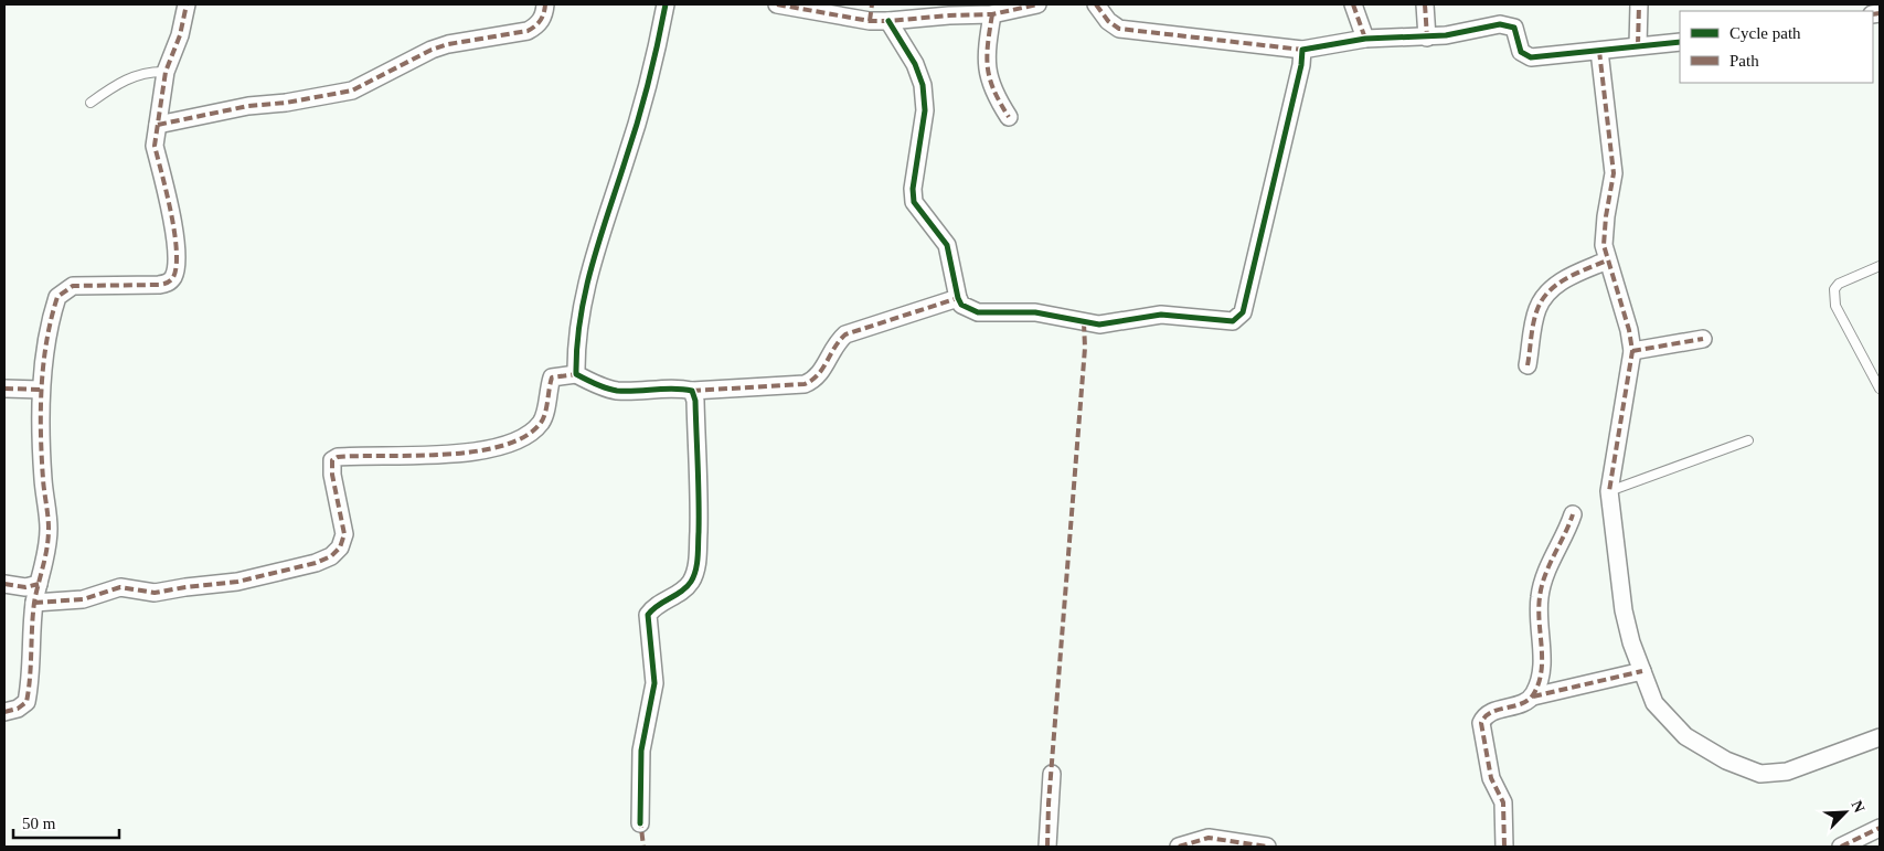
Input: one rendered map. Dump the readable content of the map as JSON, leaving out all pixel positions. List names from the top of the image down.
{
  "legend": ["Cycle path", "Path"],
  "scale_bar": "50 m",
  "north": "top right"
}
